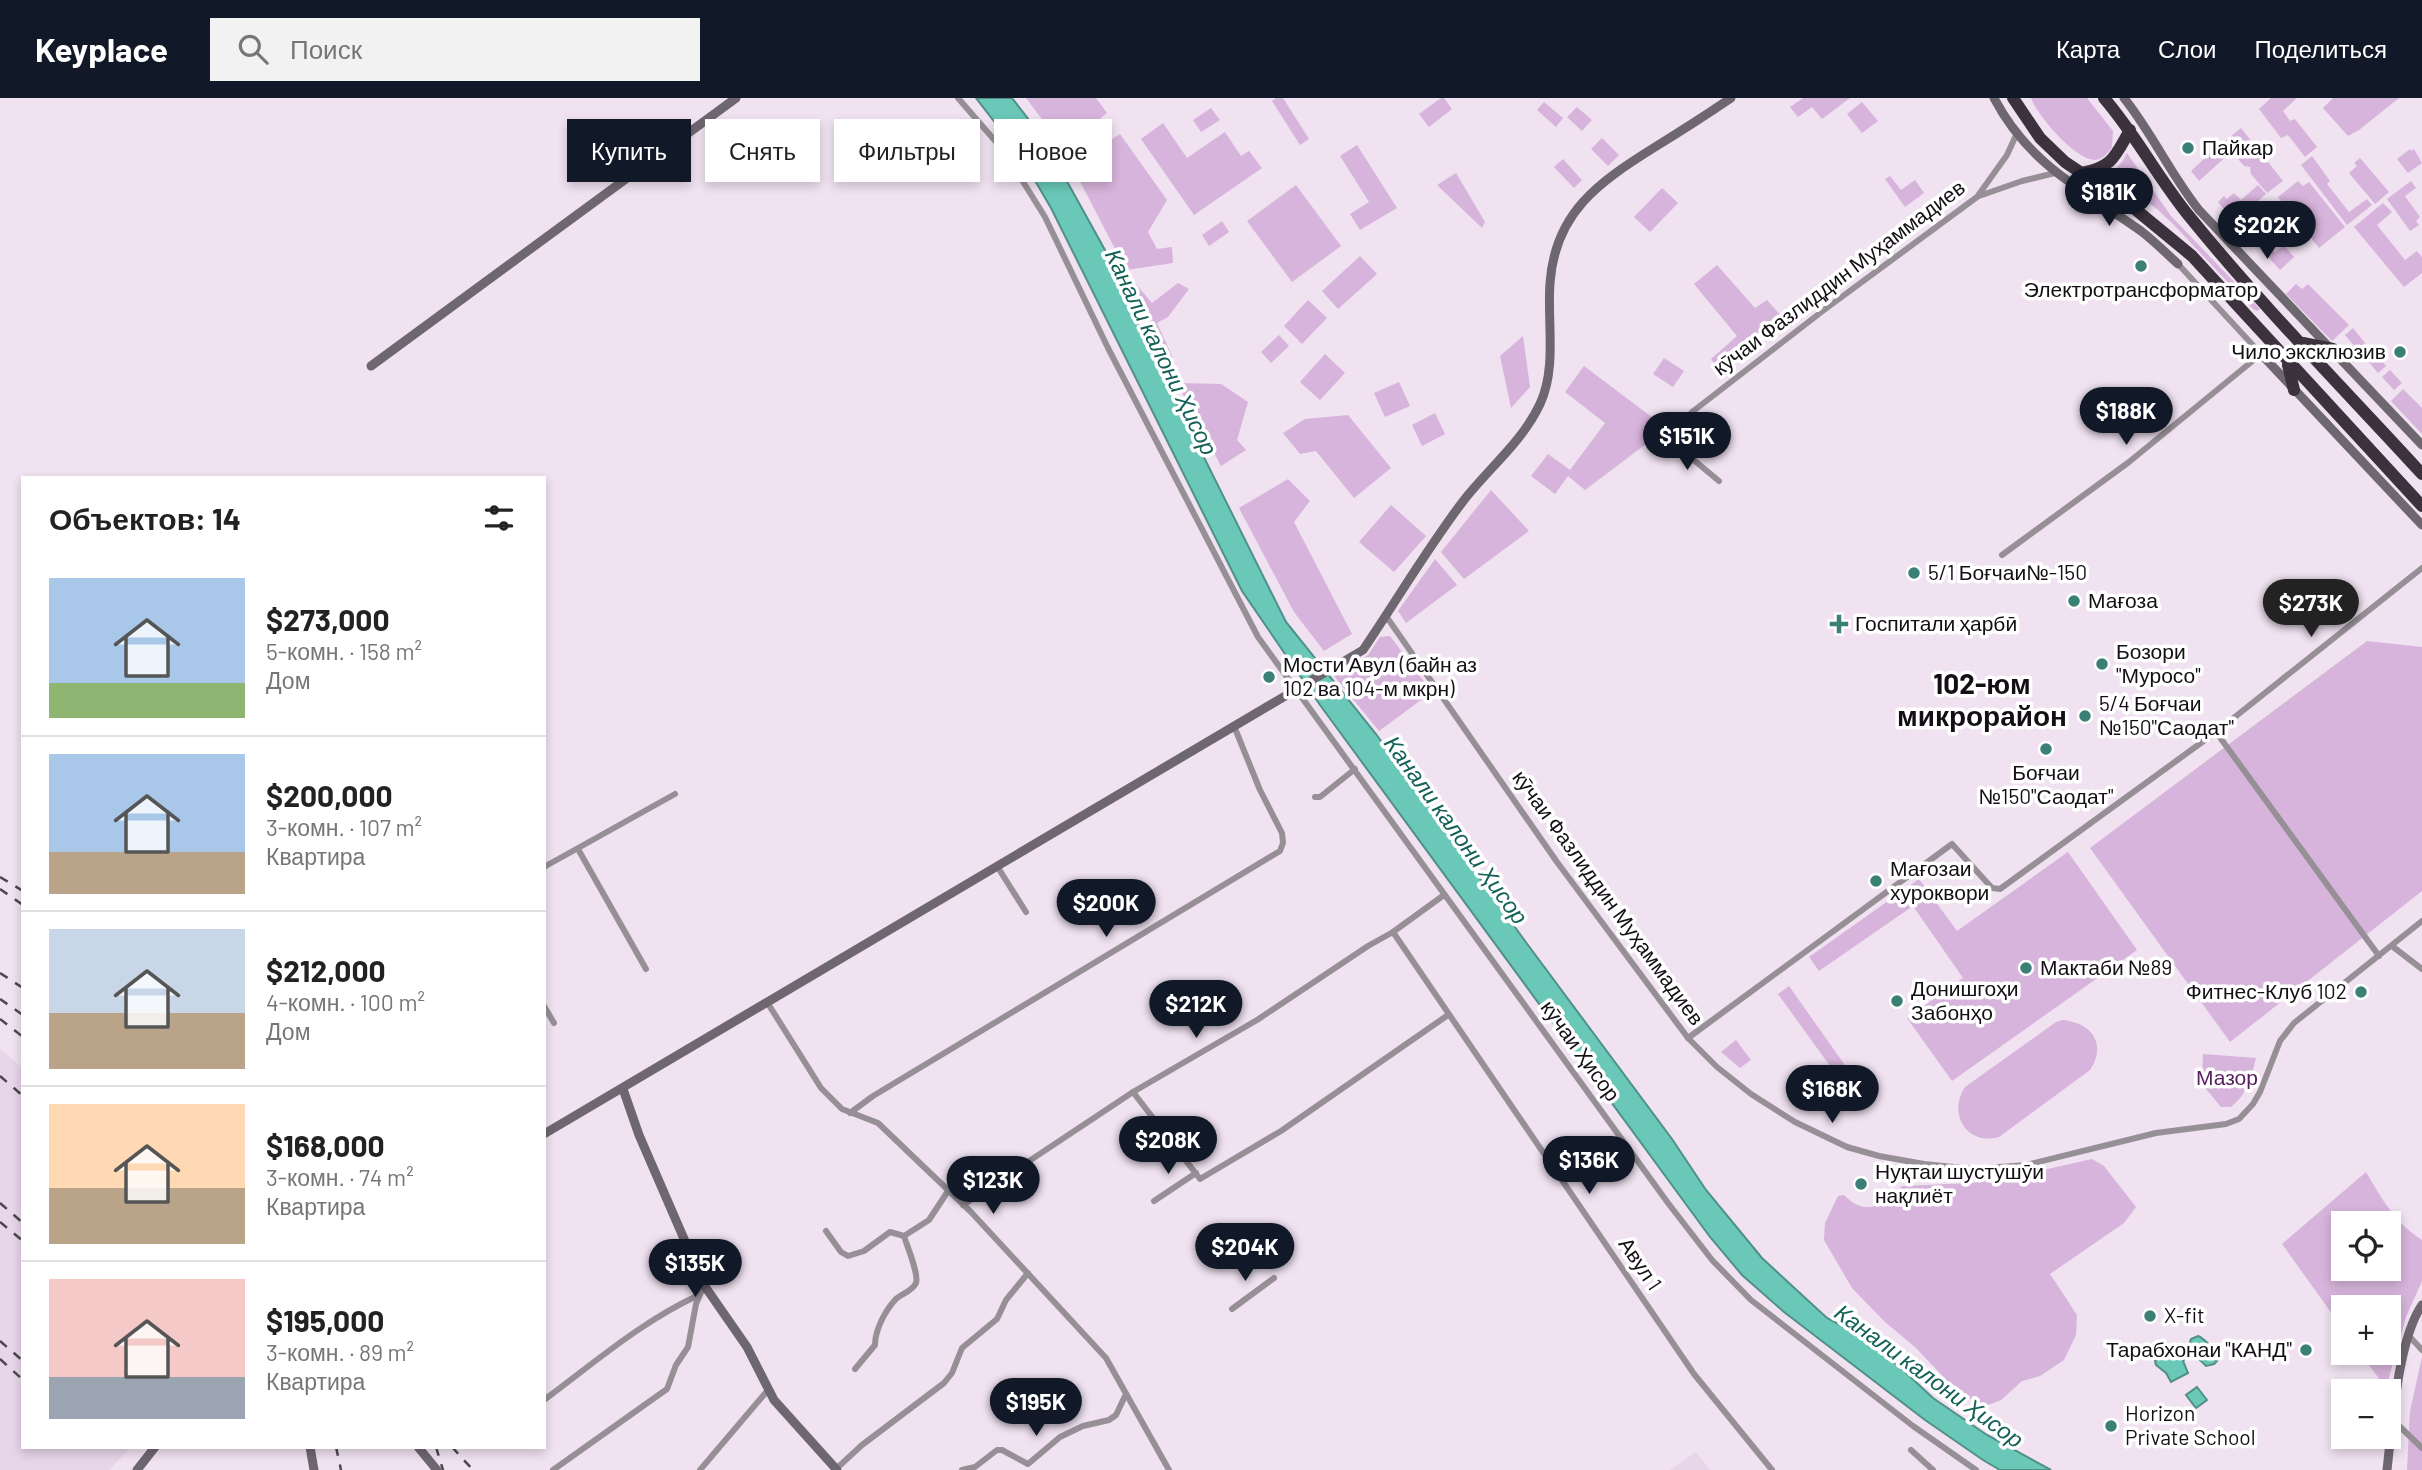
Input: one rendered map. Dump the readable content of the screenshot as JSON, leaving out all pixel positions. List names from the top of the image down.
{
  "streets": {
    "street": ["кӯчаи Фазлиддин Муҳаммадиев", "кӯчаи Ҳисор", "Авул 1"]
  },
  "districts": ["102-юм микрорайон"],
  "water": ["Канали калони Ҳисор"],
  "parks": ["Мазор"],
  "places": {
    "other": [
      "Пайкар",
      "Электротрансформатор",
      "Чило эксклюзив",
      "5/1 Боғчаи№-150",
      "Мағоза",
      "Бозори \"Муросо\"",
      "Мости Авул (байн аз 102 ва 104-м мкрн)",
      "5/4 Боғчаи №150\"Саодат\"",
      "Боғчаи №150\"Саодат\"",
      "Мағозаи хуроквори",
      "Мактаби №89",
      "Фитнес-Клуб 102",
      "Донишгоҳи Забонҳо",
      "Нуқтаи шустушӯи нақлиёт",
      "X-fit",
      "Тарабхонаи \"КАНД\"",
      "Horizon Private School"
    ],
    "health": ["Госпитали ҳарбӣ"]
  },
  "page": {
    "header": "Keyplace",
    "search": "Поиск",
    "nav": ["Карта", "Слои", "Поделиться"],
    "chip": [
      "Купить",
      "Снять",
      "Фильтры",
      "Новое"
    ],
    "price": [
      "$181K",
      "$202K",
      "$188K",
      "$151K",
      "$273K",
      "$200K",
      "$212K",
      "$168K",
      "$208K",
      "$136K",
      "$123K",
      "$204K",
      "$135K",
      "$195K"
    ],
    "heading": "Объектов: 14",
    "list": [
      {
        "name": "$273,000",
        "note": "5-комн. · 158 m² · Дом"
      },
      {
        "name": "$200,000",
        "note": "3-комн. · 107 m² · Квартира"
      },
      {
        "name": "$212,000",
        "note": "4-комн. · 100 m² · Дом"
      },
      {
        "name": "$168,000",
        "note": "3-комн. · 74 m² · Квартира"
      },
      {
        "name": "$195,000",
        "note": "3-комн. · 89 m² · Квартира"
      }
    ],
    "map_buttons": ["+", "−"]
  }
}
